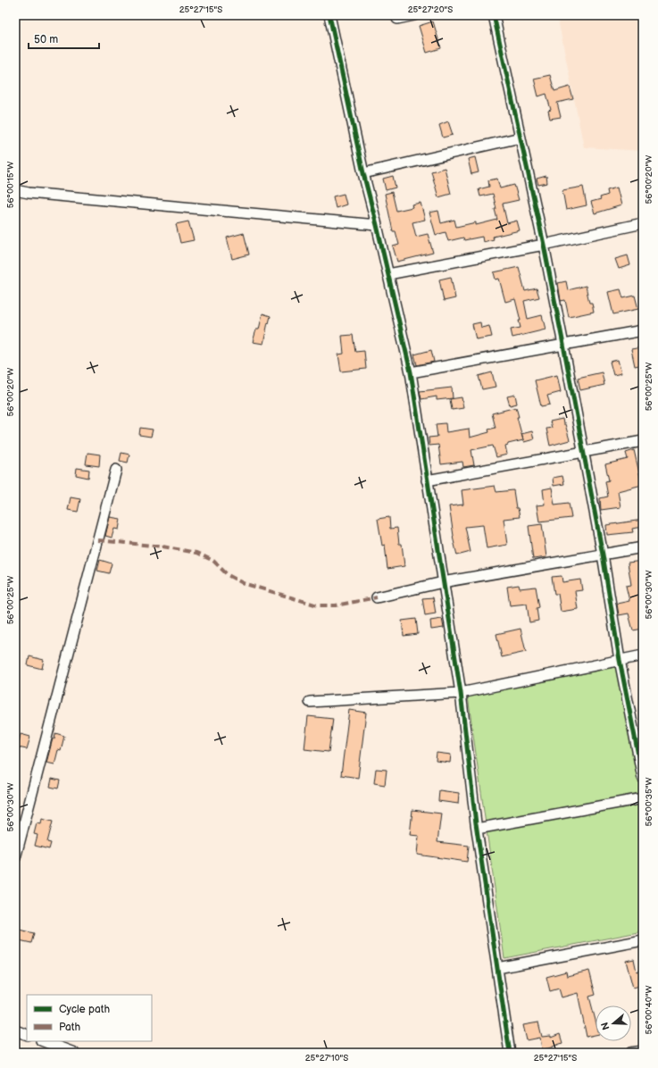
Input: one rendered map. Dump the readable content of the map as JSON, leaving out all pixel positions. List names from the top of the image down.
{
  "legend": ["Cycle path", "Path"],
  "scale_bar": "50 m",
  "north": "left",
  "coordinates": [
    "25°27'15\"S",
    "25°27'20\"S",
    "56°00'20\"W",
    "56°00'15\"W",
    "56°00'25\"W",
    "56°00'30\"W",
    "56°00'35\"W",
    "56°00'40\"W",
    "25°27'10\"S"
  ]
}
